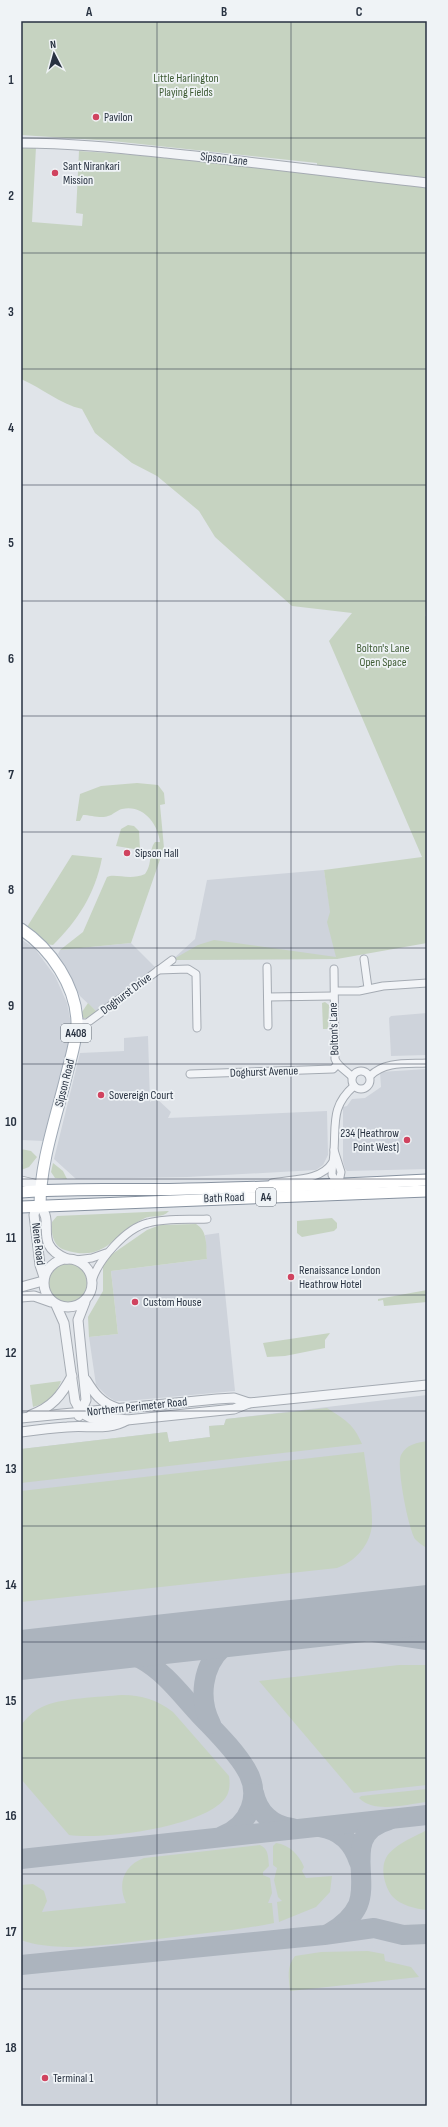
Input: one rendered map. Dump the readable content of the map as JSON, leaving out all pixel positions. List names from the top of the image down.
{
  "streets": {
    "main road": [
      "A408",
      "Sipson Road",
      "A4",
      "Bath Road"
    ],
    "street": [
      "Sipson Lane",
      "Doghurst Drive",
      "Bolton's Lane",
      "Doghurst Avenue",
      "Nene Road",
      "Northern Perimeter Road"
    ]
  },
  "crossings": [
    ["Doghurst Drive", "Sipson Road"],
    ["Bolton's Lane", "Doghurst Avenue"],
    ["Sipson Road", "Bath Road"],
    ["Sipson Road", "Nene Road"],
    ["Bath Road", "Nene Road"]
  ],
  "parks": ["Little Harlington Playing Fields", "Bolton's Lane Open Space"],
  "places": [
    "Pavilon",
    "Sant Nirankari Mission",
    "Sipson Hall",
    "Sovereign Court",
    "234 (Heathrow Point West)",
    "Renaissance London Heathrow Hotel",
    "Custom House",
    "Terminal 1"
  ],
  "north": "top",
  "grid": {
    "columns": ["A", "B", "C"],
    "rows": [
      "1",
      "2",
      "3",
      "4",
      "5",
      "6",
      "7",
      "8",
      "9",
      "10",
      "11",
      "12",
      "13",
      "14",
      "15",
      "16",
      "17",
      "18"
    ]
  }
}
